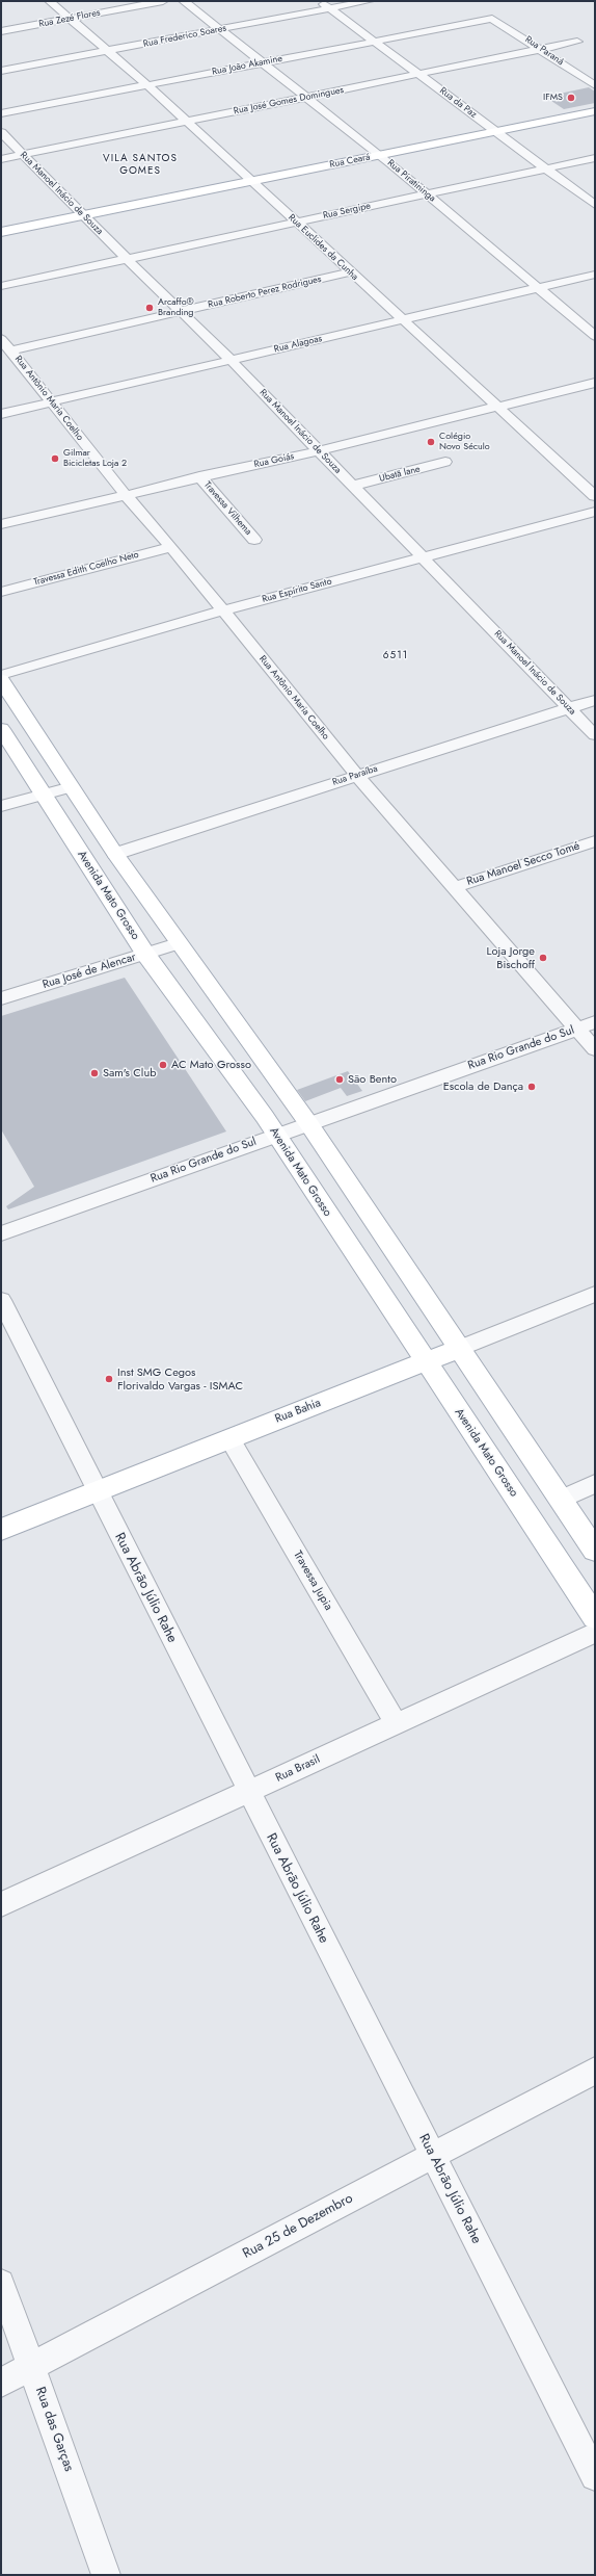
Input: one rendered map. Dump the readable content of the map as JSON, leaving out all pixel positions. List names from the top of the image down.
{
  "streets": {
    "main road": ["Rua Ceará", "Avenida Mato Grosso", "Rua Bahia"],
    "street": [
      "Rua Zezé Flores",
      "Rua Frederico Soares",
      "Rua Paraná",
      "Rua João Akamine",
      "Rua José Gomes Domingues",
      "Rua da Paz",
      "Rua Piratininga",
      "Rua Manoel Inácio de Souza",
      "Rua Sergipe",
      "Rua Euclides da Cunha",
      "Rua Roberto Perez Rodrigues",
      "Rua Alagoas",
      "Rua Antônio Maria Coelho",
      "Rua Goiás",
      "Ubatã lane",
      "Travessa Vilhema",
      "Travessa Edith Coelho Neto",
      "Rua Espírito Santo",
      "Rua Paraíba",
      "Rua Manoel Secco Tomé",
      "Rua José de Alencar",
      "Rua Rio Grande do Sul",
      "Travessa Jupia",
      "Rua Abrão Júlio Rahe",
      "Rua Brasil",
      "Rua 25 de Dezembro",
      "Rua das Garças"
    ]
  },
  "crossings": [
    ["Rua Zezé Flores", "Rua Euclides da Cunha"],
    ["Rua Frederico Soares", "Rua da Paz"],
    ["Rua Frederico Soares", "Rua Piratininga"],
    ["Rua Frederico Soares", "Rua Euclides da Cunha"],
    ["Rua Paraná", "Rua João Akamine"],
    ["Rua Paraná", "Rua José Gomes Domingues"],
    ["Rua João Akamine", "Rua da Paz"],
    ["Rua João Akamine", "Rua Piratininga"],
    ["Rua João Akamine", "Rua Euclides da Cunha"],
    ["Rua José Gomes Domingues", "Rua da Paz"],
    ["Rua José Gomes Domingues", "Rua Piratininga"],
    ["Rua José Gomes Domingues", "Rua Manoel Inácio de Souza"],
    ["Rua José Gomes Domingues", "Rua Euclides da Cunha"],
    ["Rua da Paz", "Rua Ceará"],
    ["Rua da Paz", "Rua Sergipe"],
    ["Rua Ceará", "Rua Piratininga"],
    ["Rua Ceará", "Rua Manoel Inácio de Souza"],
    ["Rua Ceará", "Rua Euclides da Cunha"],
    ["Rua Piratininga", "Rua Sergipe"],
    ["Rua Piratininga", "Rua Alagoas"],
    ["Rua Manoel Inácio de Souza", "Rua Sergipe"],
    ["Rua Manoel Inácio de Souza", "Rua Roberto Perez Rodrigues"],
    ["Rua Manoel Inácio de Souza", "Rua Alagoas"],
    ["Rua Manoel Inácio de Souza", "Rua Goiás"],
    ["Rua Manoel Inácio de Souza", "Ubatã lane"],
    ["Rua Manoel Inácio de Souza", "Rua Espírito Santo"],
    ["Rua Manoel Inácio de Souza", "Rua Paraíba"],
    ["Rua Sergipe", "Rua Euclides da Cunha"],
    ["Rua Euclides da Cunha", "Rua Roberto Perez Rodrigues"],
    ["Rua Euclides da Cunha", "Rua Alagoas"],
    ["Rua Euclides da Cunha", "Rua Goiás"],
    ["Rua Roberto Perez Rodrigues", "Rua Antônio Maria Coelho"],
    ["Rua Alagoas", "Rua Antônio Maria Coelho"],
    ["Rua Antônio Maria Coelho", "Rua Goiás"],
    ["Rua Antônio Maria Coelho", "Travessa Edith Coelho Neto"],
    ["Rua Antônio Maria Coelho", "Rua Espírito Santo"],
    ["Rua Antônio Maria Coelho", "Rua Paraíba"],
    ["Rua Antônio Maria Coelho", "Rua Manoel Secco Tomé"],
    ["Rua Antônio Maria Coelho", "Rua Rio Grande do Sul"],
    ["Rua Goiás", "Travessa Vilhema"],
    ["Avenida Mato Grosso", "Rua José de Alencar"],
    ["Avenida Mato Grosso", "Rua Rio Grande do Sul"],
    ["Avenida Mato Grosso", "Rua Bahia"],
    ["Rua Bahia", "Travessa Jupia"],
    ["Rua Bahia", "Rua Abrão Júlio Rahe"],
    ["Travessa Jupia", "Rua Brasil"],
    ["Rua Abrão Júlio Rahe", "Rua Brasil"],
    ["Rua Abrão Júlio Rahe", "Rua 25 de Dezembro"],
    ["Rua 25 de Dezembro", "Rua das Garças"]
  ],
  "districts": ["VILA SANTOS GOMES", "6511"],
  "places": [
    "IFMS",
    "Arcaffo® Branding",
    "Colégio Novo Século",
    "Gilmar Bicicletas Loja 2",
    "Loja Jorge Bischoff",
    "AC Mato Grosso",
    "Sam's Club",
    "São Bento",
    "Escola de Dança",
    "Inst SMG Cegos Florivaldo Vargas - ISMAC"
  ]
}
